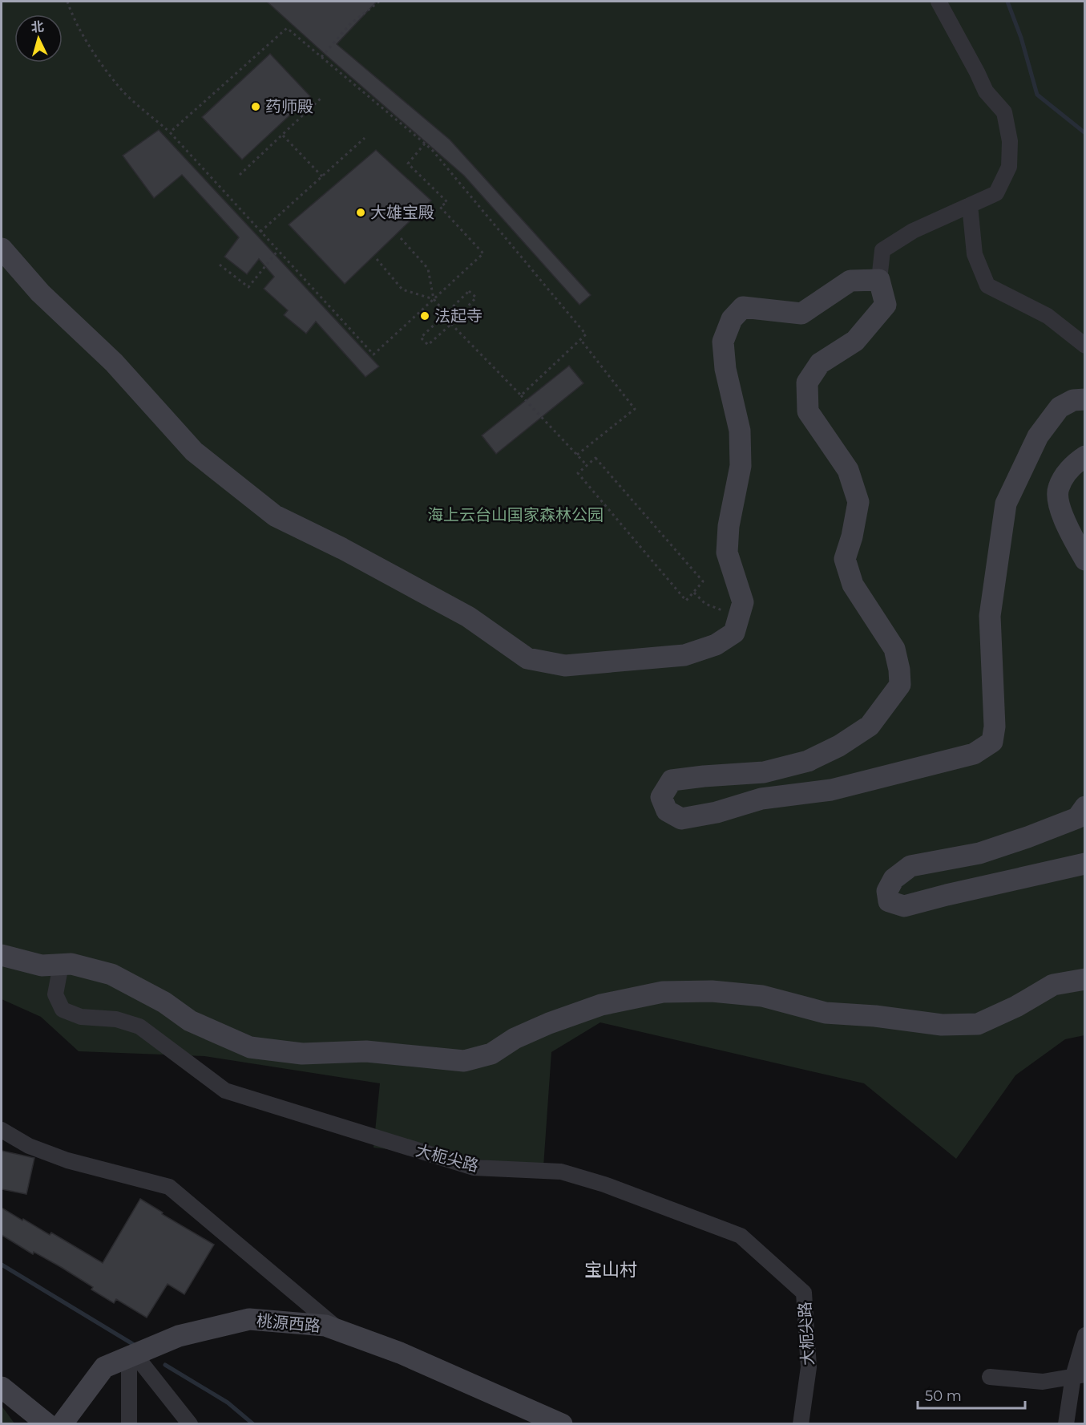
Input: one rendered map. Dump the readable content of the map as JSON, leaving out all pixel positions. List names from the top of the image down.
{
  "streets": {
    "street": ["大枙尖路", "桃源西路"]
  },
  "districts": ["宝山村"],
  "parks": ["海上云台山国家森林公园"],
  "places": ["药师殿", "大雄宝殿", "法起寺"],
  "scale_bar": "50 m",
  "north": "top"
}
